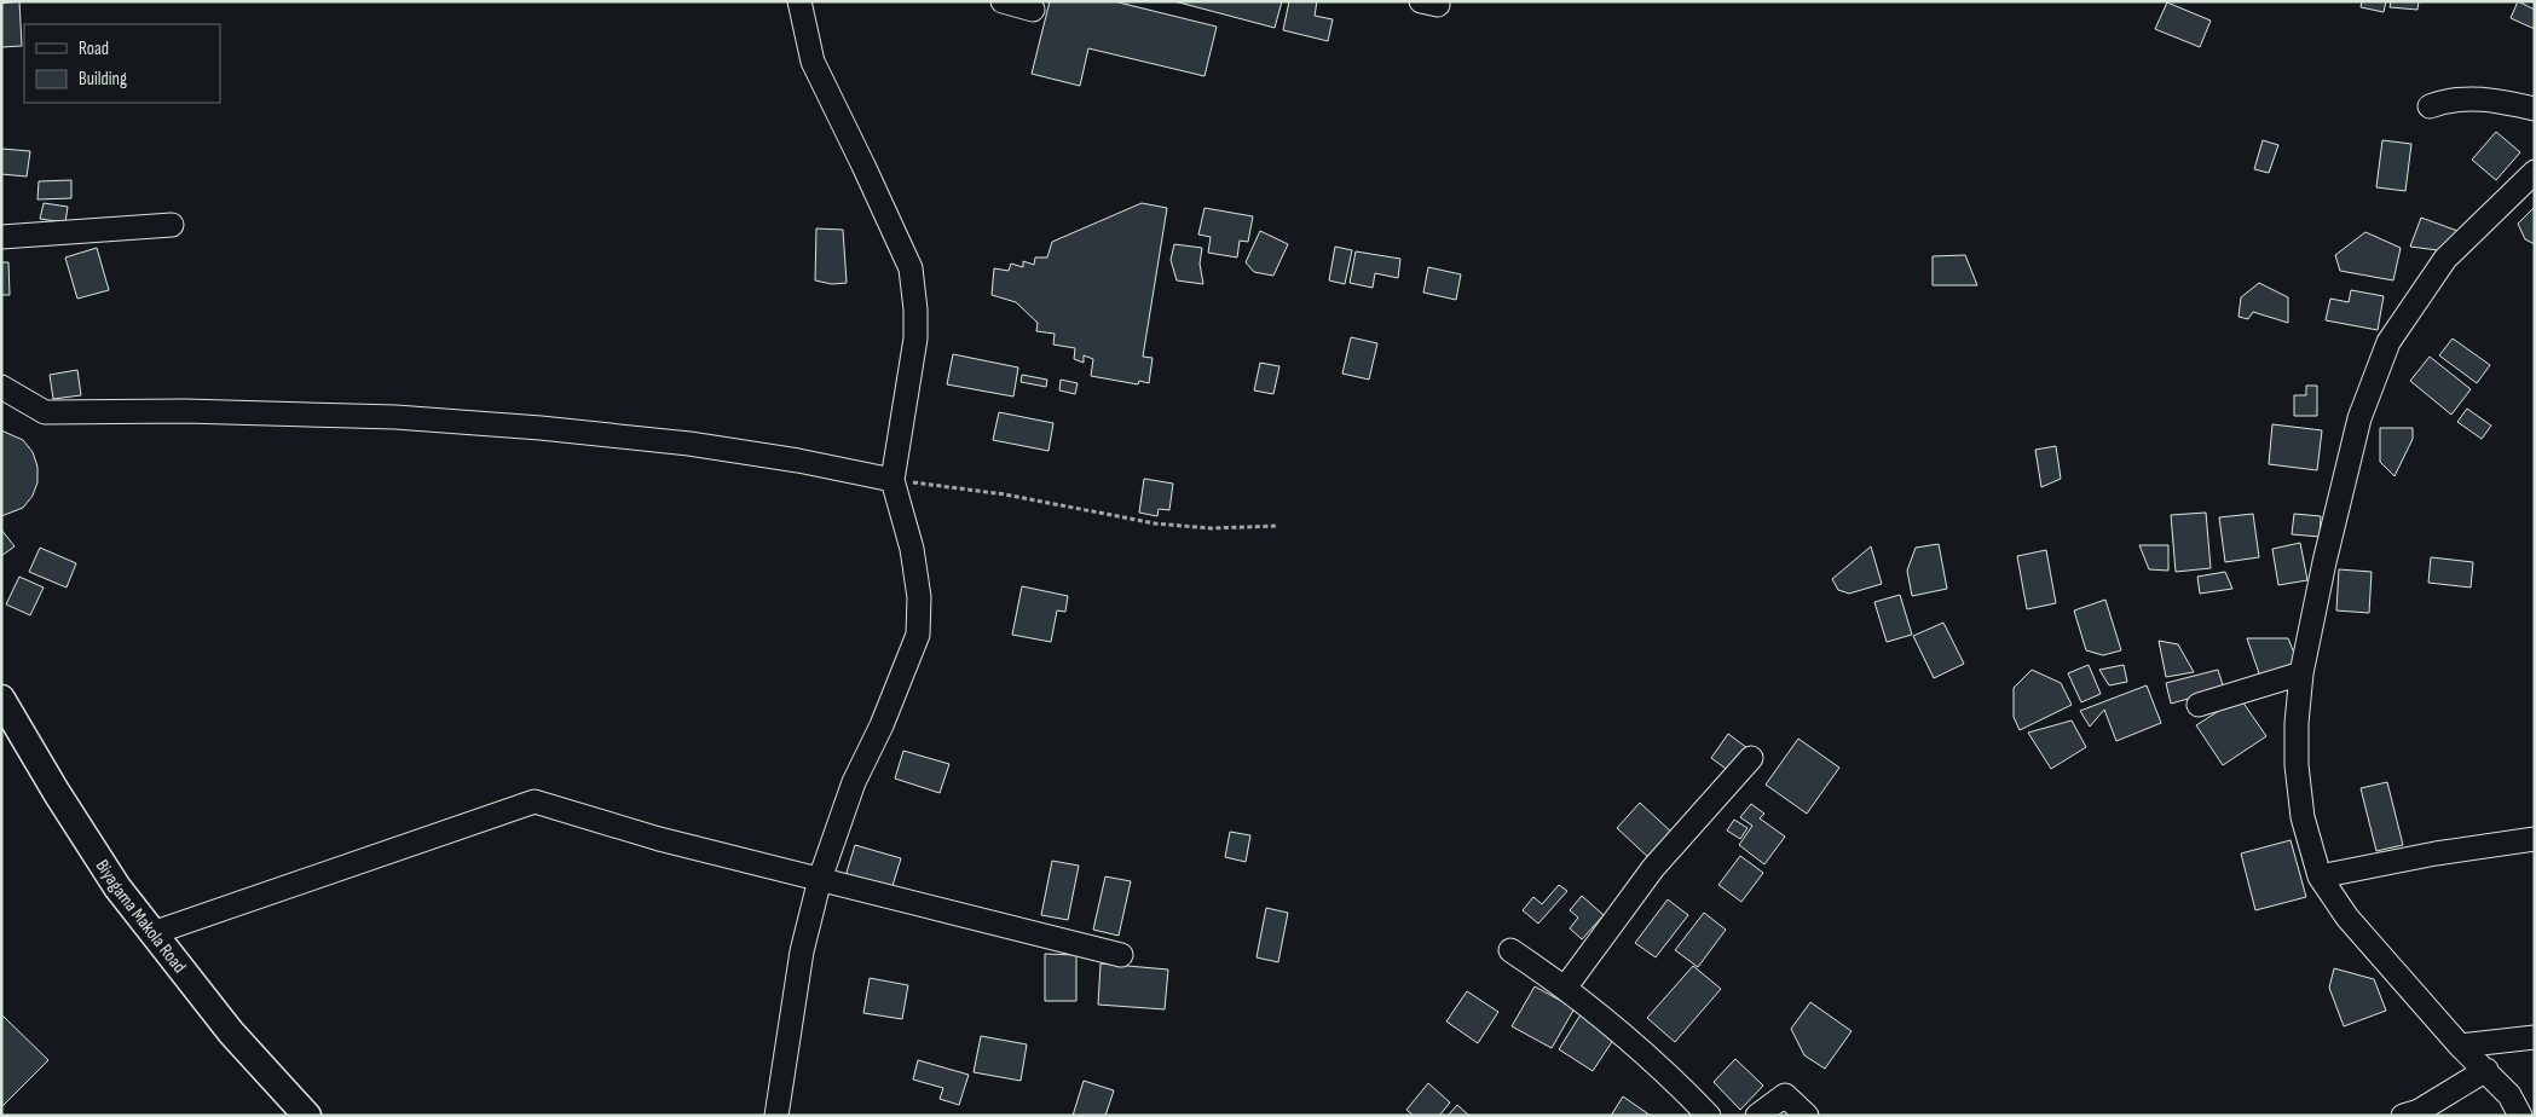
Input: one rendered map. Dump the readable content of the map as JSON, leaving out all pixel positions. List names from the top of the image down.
{
  "streets": {
    "main road": ["Biyagama Makola Road"]
  },
  "legend": ["Road", "Building"]
}
